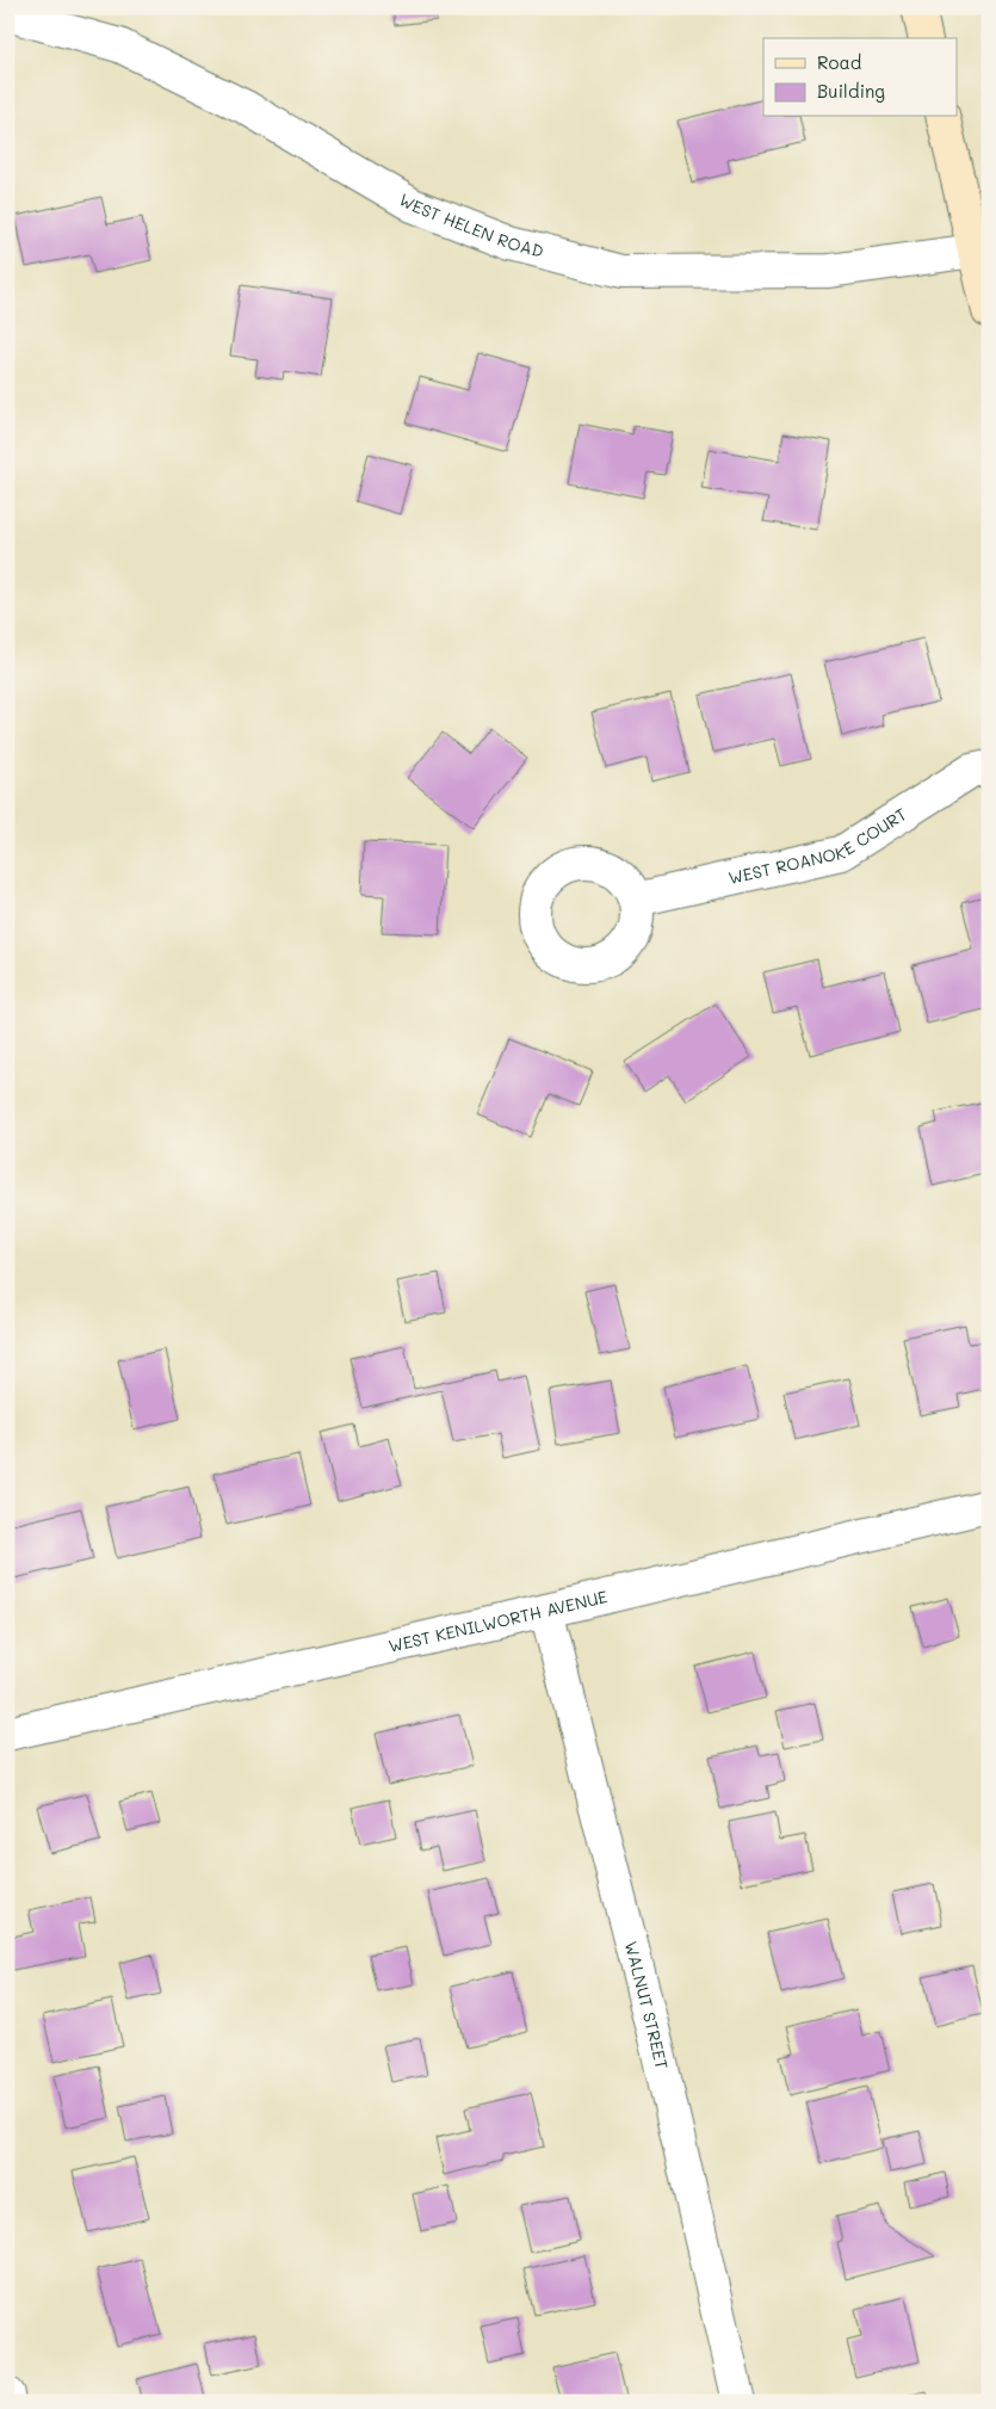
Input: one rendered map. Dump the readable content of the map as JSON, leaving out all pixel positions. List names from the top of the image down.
{
  "streets": {
    "street": [
      "WEST HELEN ROAD",
      "WEST ROANOKE COURT",
      "WEST KENILWORTH AVENUE",
      "WALNUT STREET"
    ]
  },
  "crossings": [
    ["WEST KENILWORTH AVENUE", "WALNUT STREET"]
  ],
  "legend": ["Road", "Building"]
}
